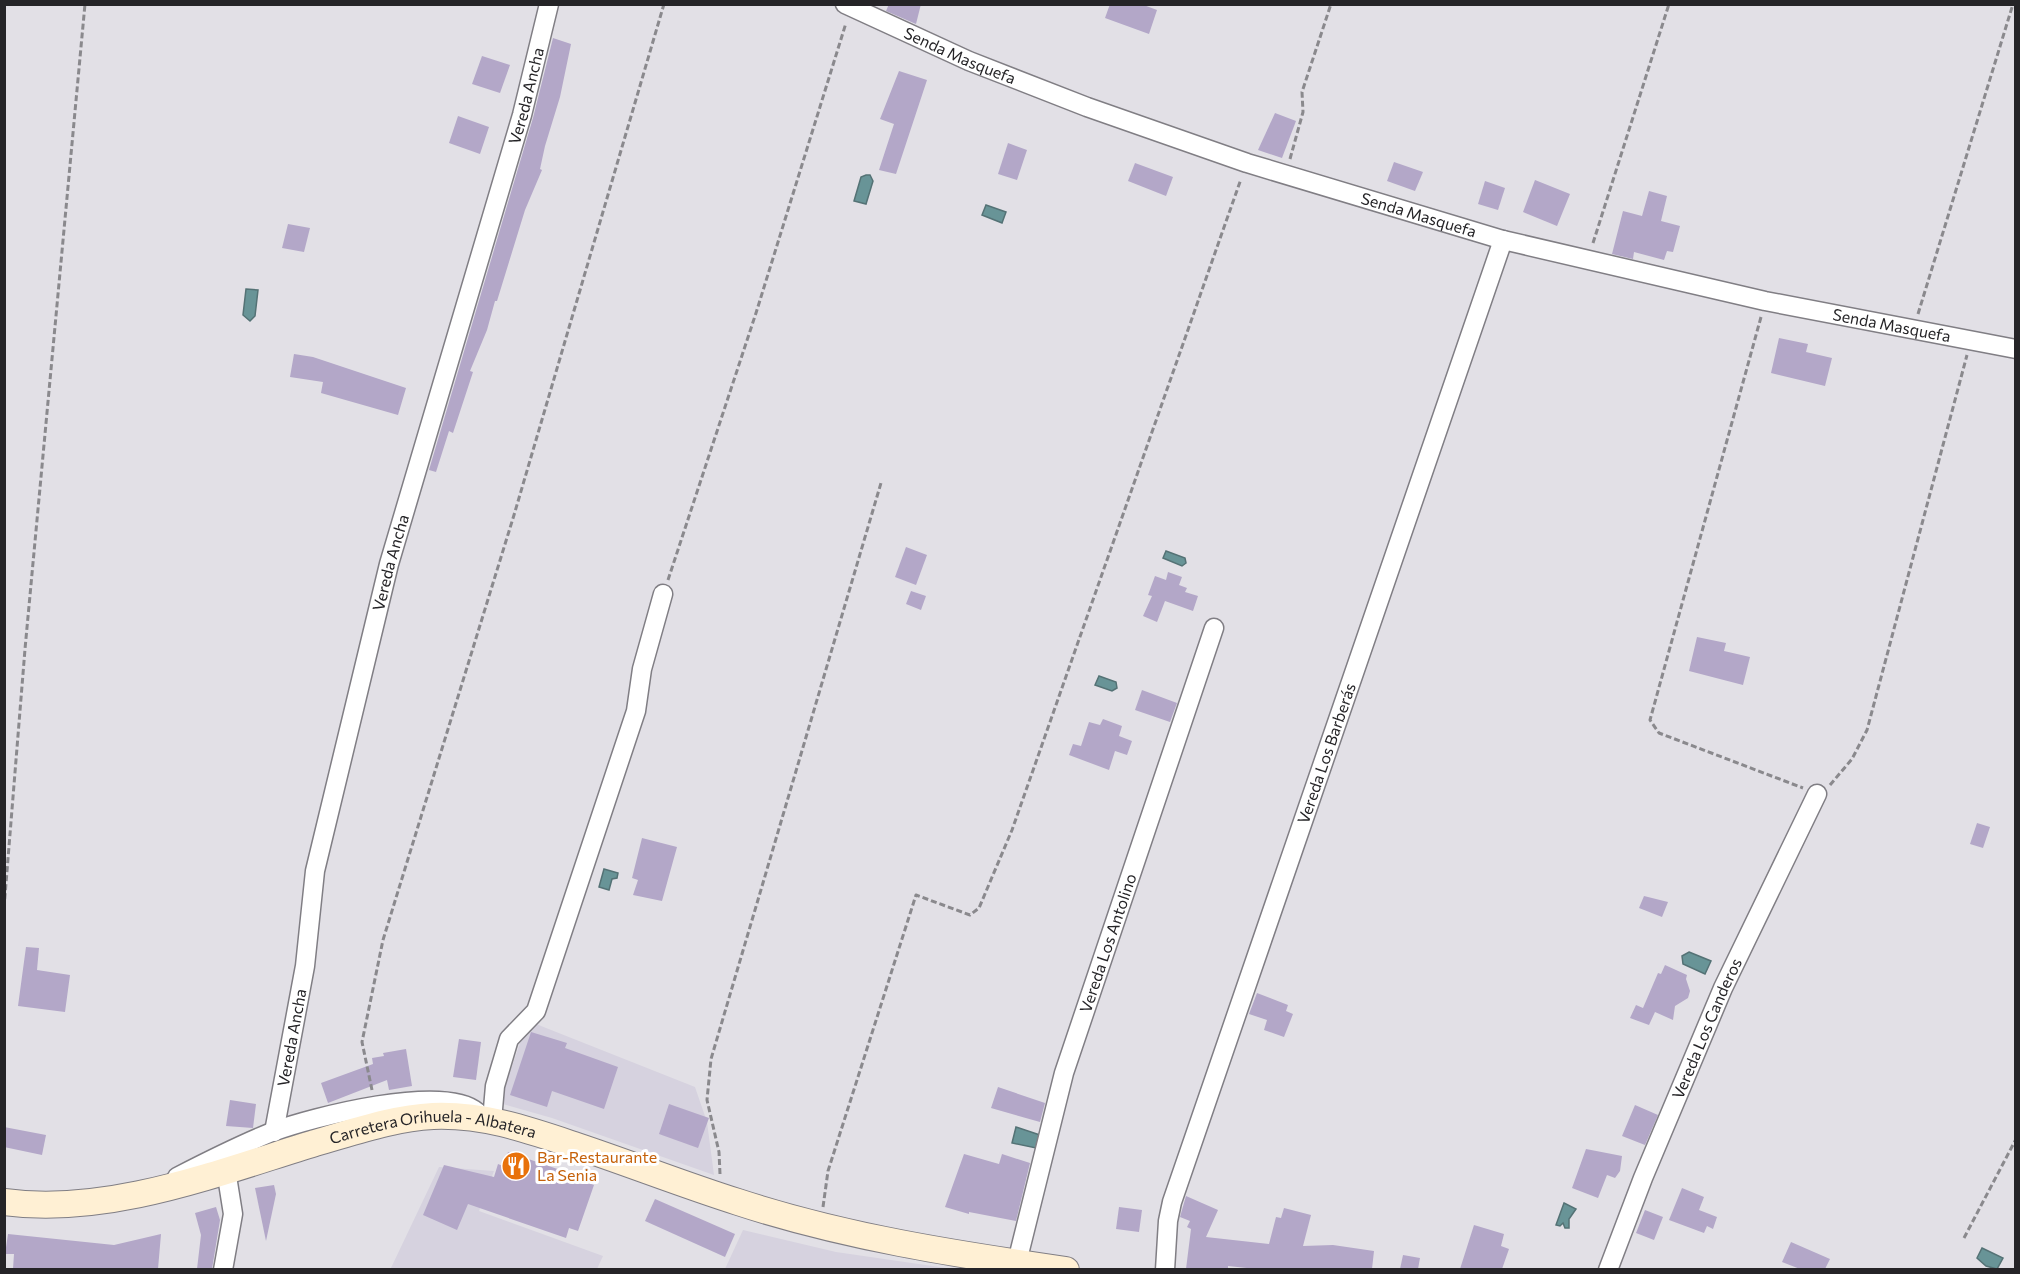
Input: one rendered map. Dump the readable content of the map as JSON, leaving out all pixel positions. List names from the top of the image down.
{
  "streets": {
    "main road": ["Carretera Orihuela - Albatera"],
    "street": [
      "Senda Masquefa",
      "Vereda Ancha",
      "Vereda Los Barberás",
      "Vereda Los Antolino",
      "Vereda Los Canderos"
    ]
  },
  "crossings": [
    ["Senda Masquefa", "Vereda Los Barberás"],
    ["Vereda Los Antolino", "Carretera Orihuela - Albatera"]
  ],
  "places": {
    "restaurant": ["Bar-Restaurante La Senia"]
  }
}
